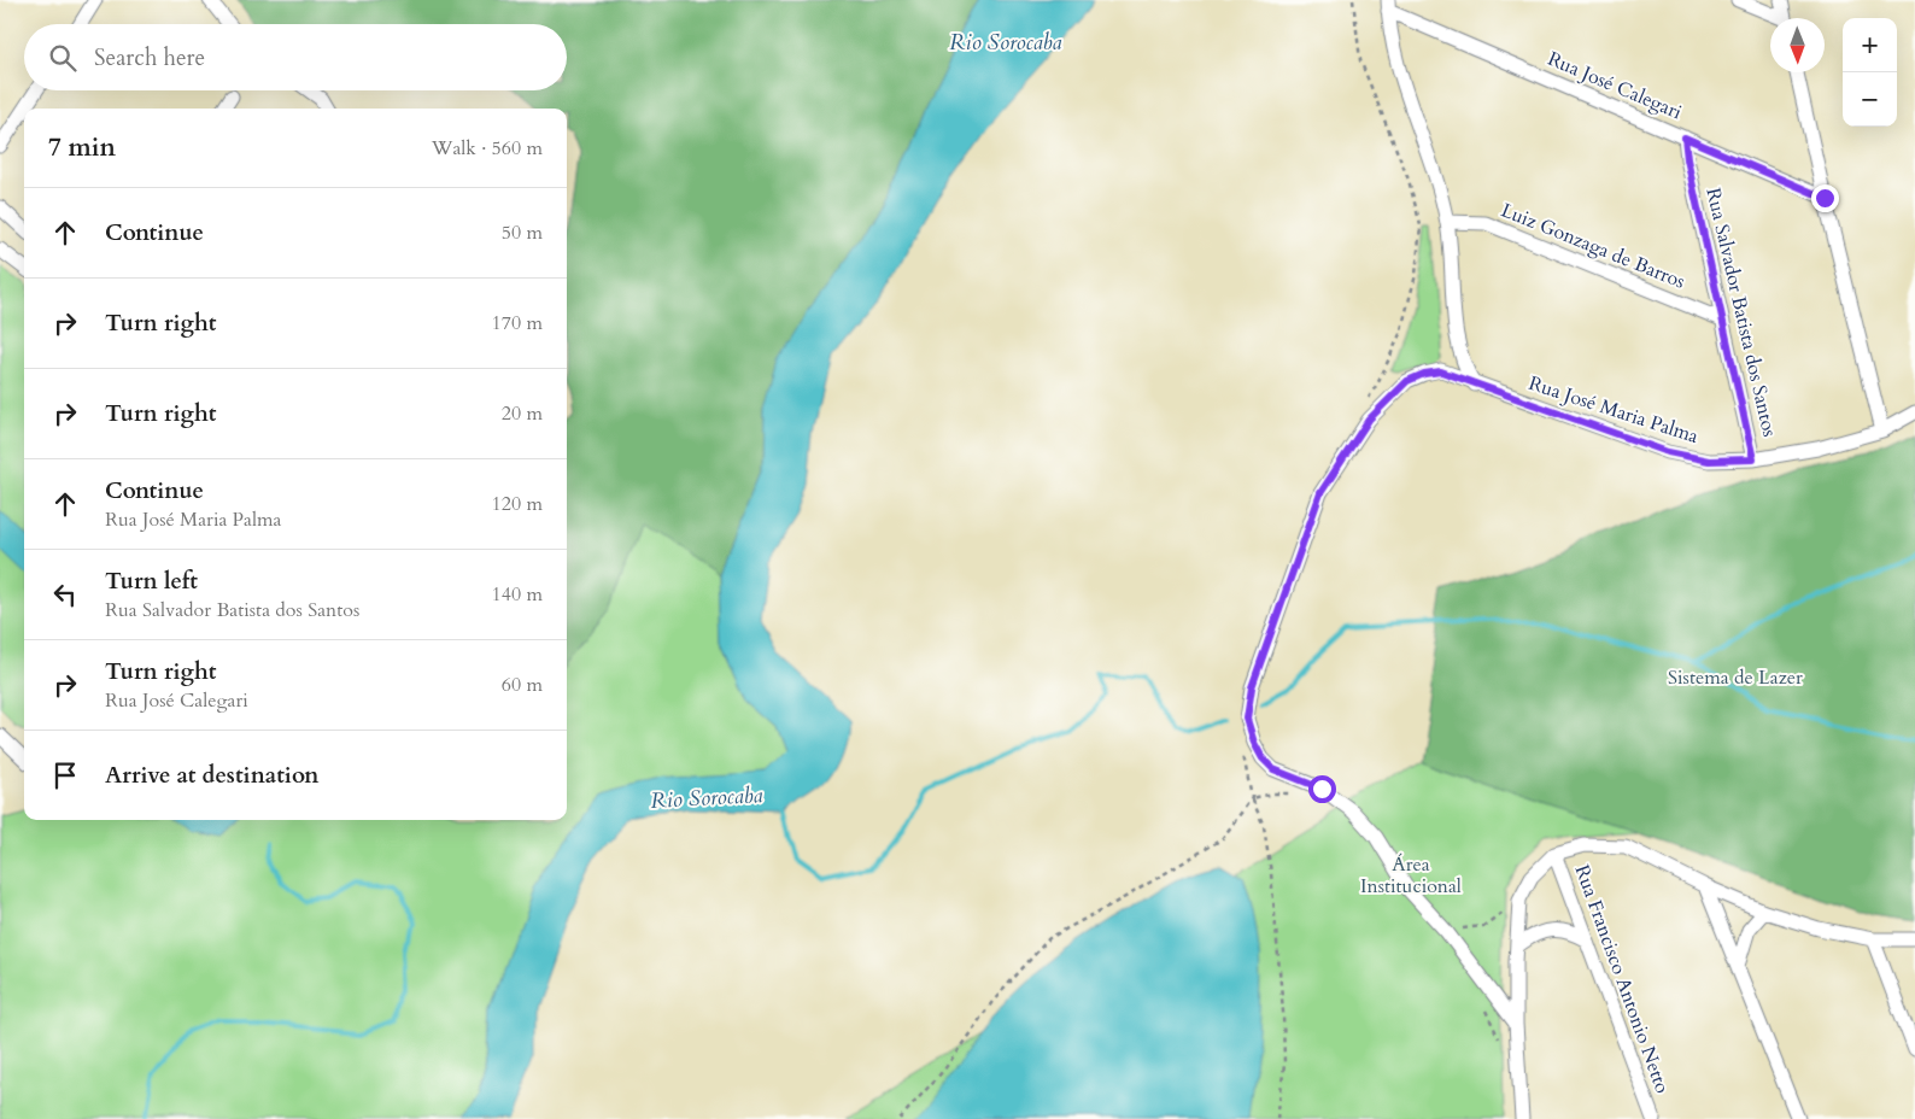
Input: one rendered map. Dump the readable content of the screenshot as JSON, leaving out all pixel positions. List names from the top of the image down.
{
  "streets": {
    "street": [
      "Rua José Calegari",
      "Luiz Gonzaga de Barros",
      "Rua Salvador Batista dos Santos",
      "Rua José Maria Palma",
      "Rua Francisco Antonio Netto"
    ]
  },
  "crossings": [
    ["Rua José Calegari", "Rua Salvador Batista dos Santos"],
    ["Luiz Gonzaga de Barros", "Rua Salvador Batista dos Santos"],
    ["Rua Salvador Batista dos Santos", "Rua José Maria Palma"]
  ],
  "water": ["Rio Sorocaba"],
  "parks": ["Sistema de Lazer", "Área Institucional"],
  "north": "bottom",
  "page": {
    "map_buttons": ["+", "−"],
    "search": "Search here",
    "heading": ["7 min", "Walk · 560 m"],
    "list": [
      ["Continue", "50 m"],
      ["Turn right", "170 m"],
      ["Turn right", "20 m"],
      ["Continue", "Rua José Maria Palma", "120 m"],
      ["Turn left", "Rua Salvador Batista dos Santos", "140 m"],
      ["Turn right", "Rua José Calegari", "60 m"],
      "Arrive at destination"
    ]
  }
}
